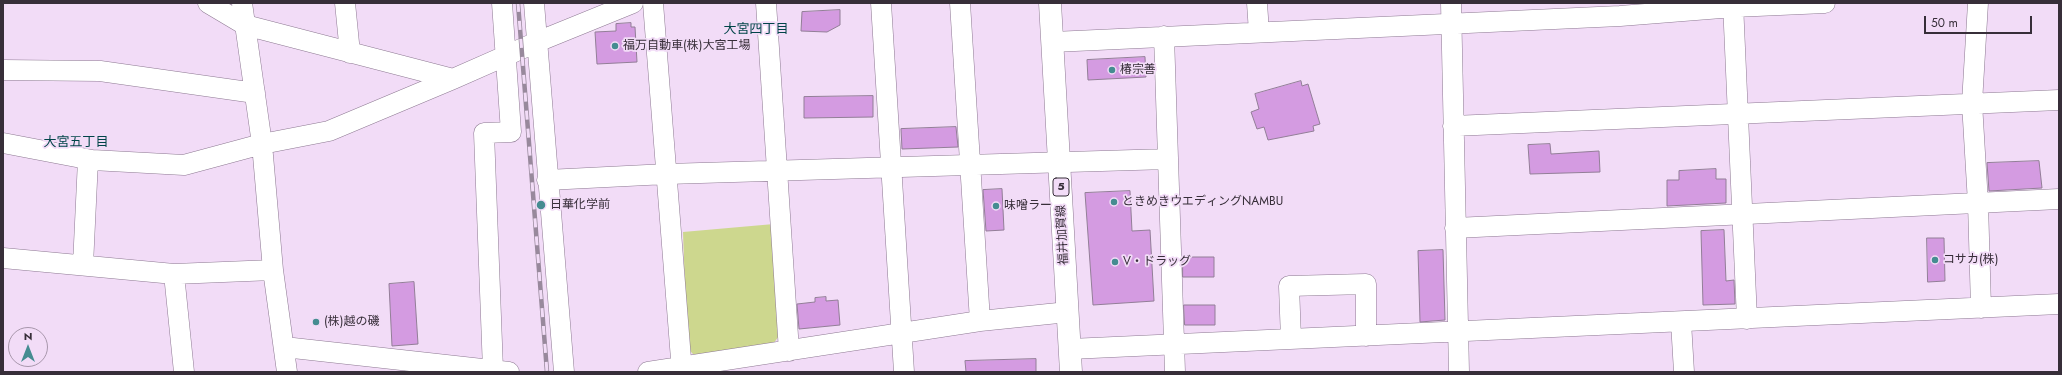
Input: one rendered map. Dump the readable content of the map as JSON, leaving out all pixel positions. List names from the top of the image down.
{
  "streets": {
    "main road": ["5", "福井加賀線"]
  },
  "districts": ["大宮四丁目", "大宮五丁目"],
  "places": [
    "福万自動車(株)大宮工場",
    "椿宗善",
    "ときめきウエディングNAMBU",
    "日華化学前",
    "味噌ラー",
    "コサカ(株)",
    "V・ドラッグ",
    "(株)越の磯"
  ],
  "scale_bar": "50 m",
  "north": "top"
}
